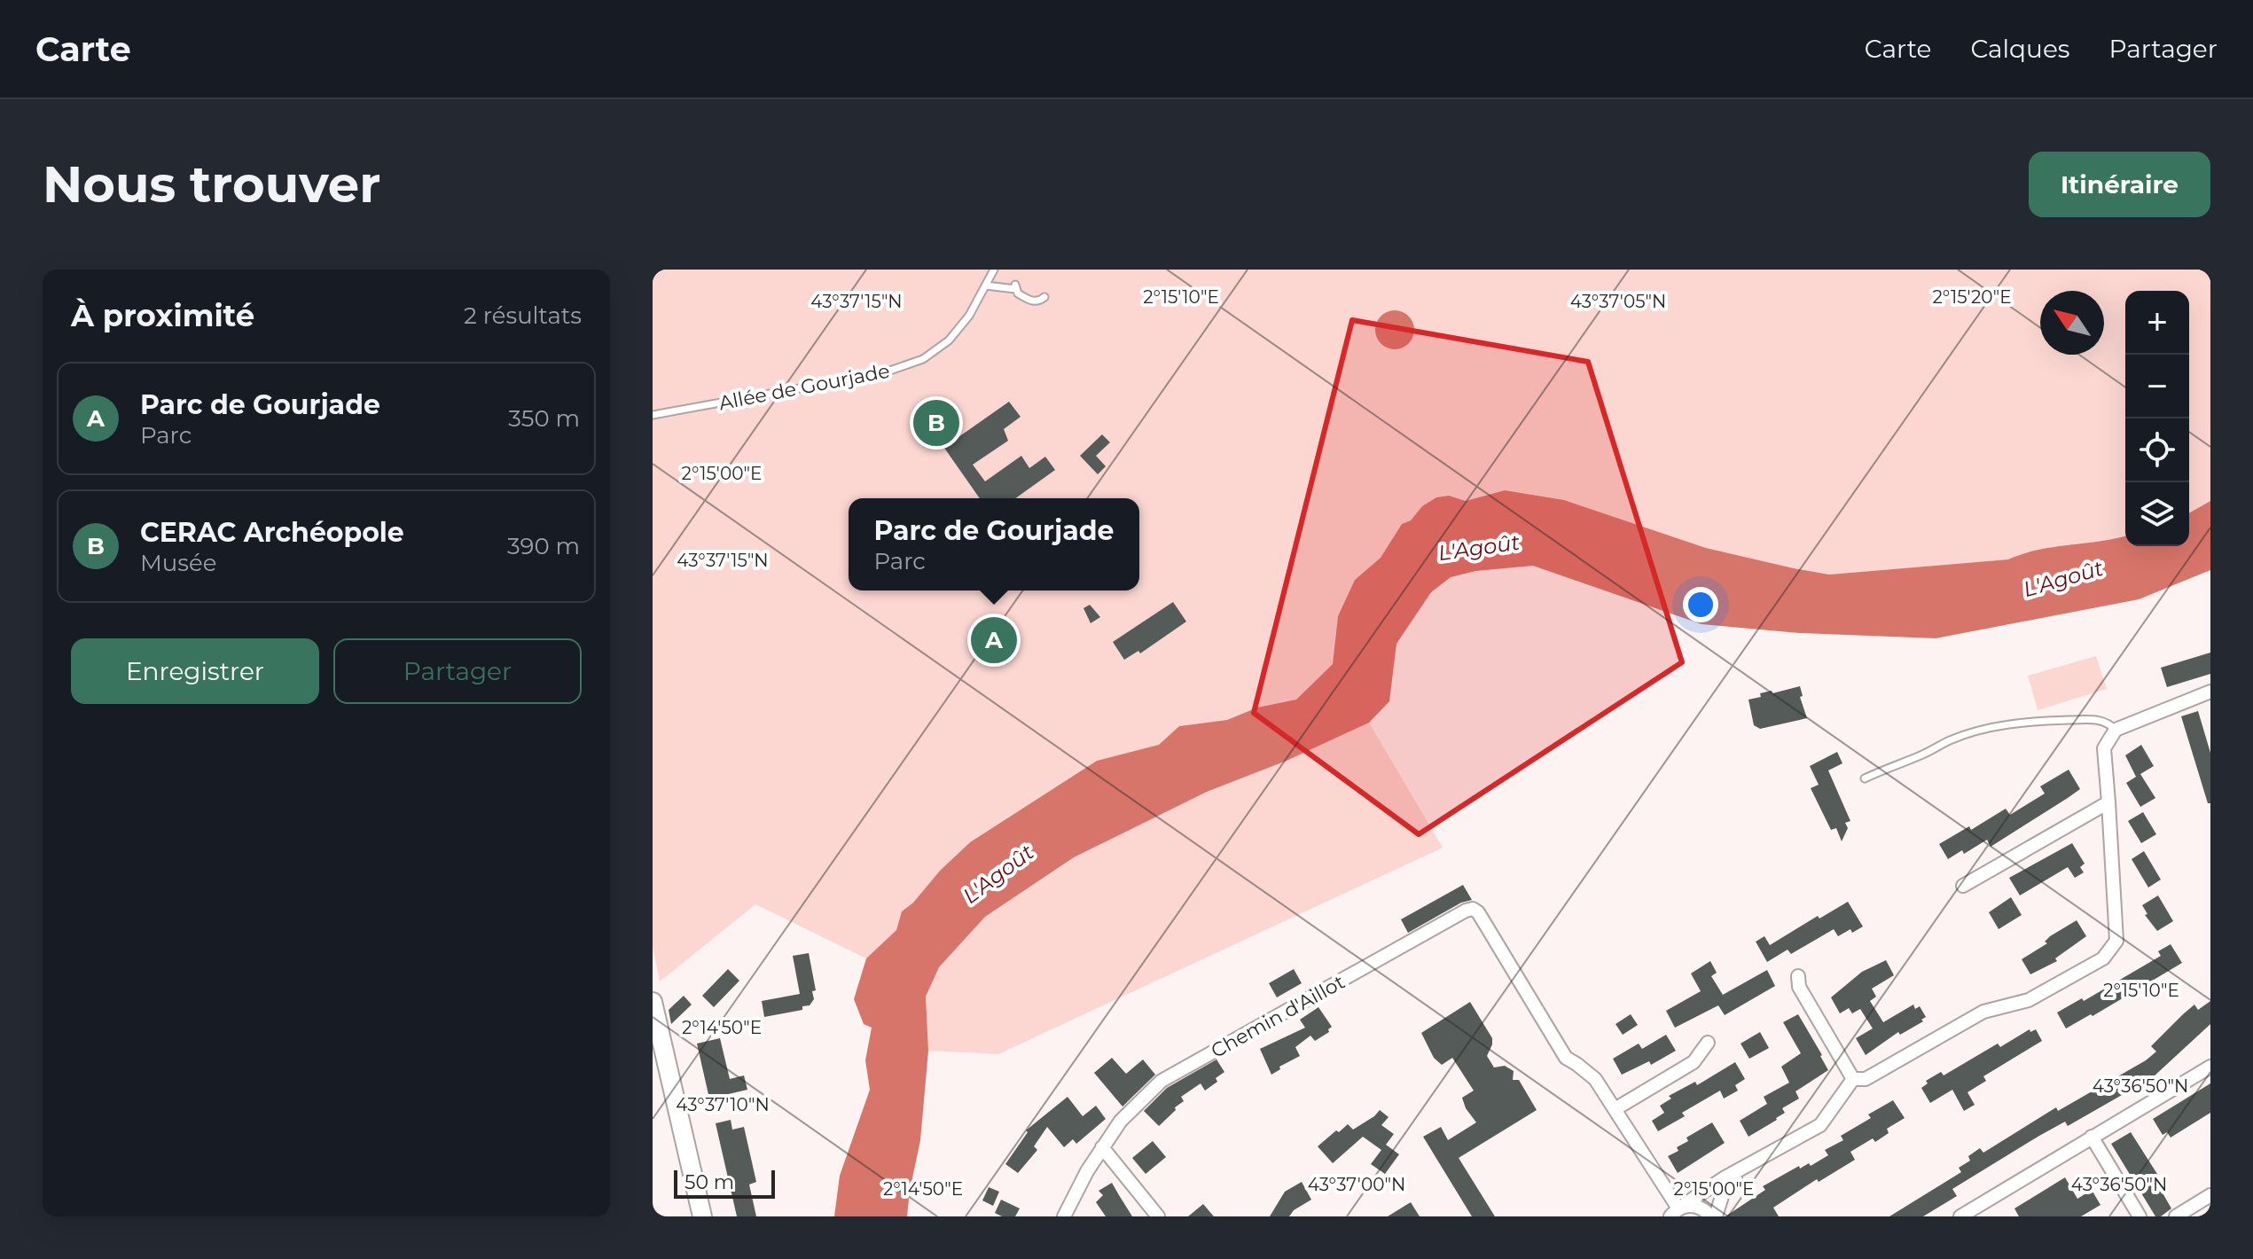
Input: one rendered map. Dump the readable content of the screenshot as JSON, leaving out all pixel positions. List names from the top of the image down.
{
  "streets": {
    "street": ["Chemin d'Aillot"],
    "lane": ["Allée de Gourjade"]
  },
  "water": ["L'Agoût"],
  "scale_bar": "50 m",
  "north": "top left",
  "page": {
    "header": "Carte",
    "nav": ["Carte", "Calques", "Partager"],
    "buttons": [
      "Itinéraire",
      ["Enregistrer", "Partager"]
    ],
    "title": "Nous trouver",
    "heading": ["À proximité", "2 résultats"],
    "map_buttons": ["+", "−"],
    "list": [
      {
        "mark": "A",
        "name": "Parc de Gourjade",
        "note": "Parc",
        "value": "350 m"
      },
      {
        "mark": "B",
        "name": "CERAC Archéopole",
        "note": "Musée",
        "value": "390 m"
      }
    ],
    "pins": ["B", "A"],
    "popup": ["Parc de Gourjade", "Parc"],
    "scale": "50 m"
  },
  "coordinates": [
    "2°15'20\"E",
    "2°15'10\"E",
    "43°37'15\"N",
    "43°37'05\"N",
    "2°15'00\"E",
    "2°14'50\"E",
    "43°36'50\"N",
    "43°37'10\"N",
    "43°37'00\"N"
  ]
}
